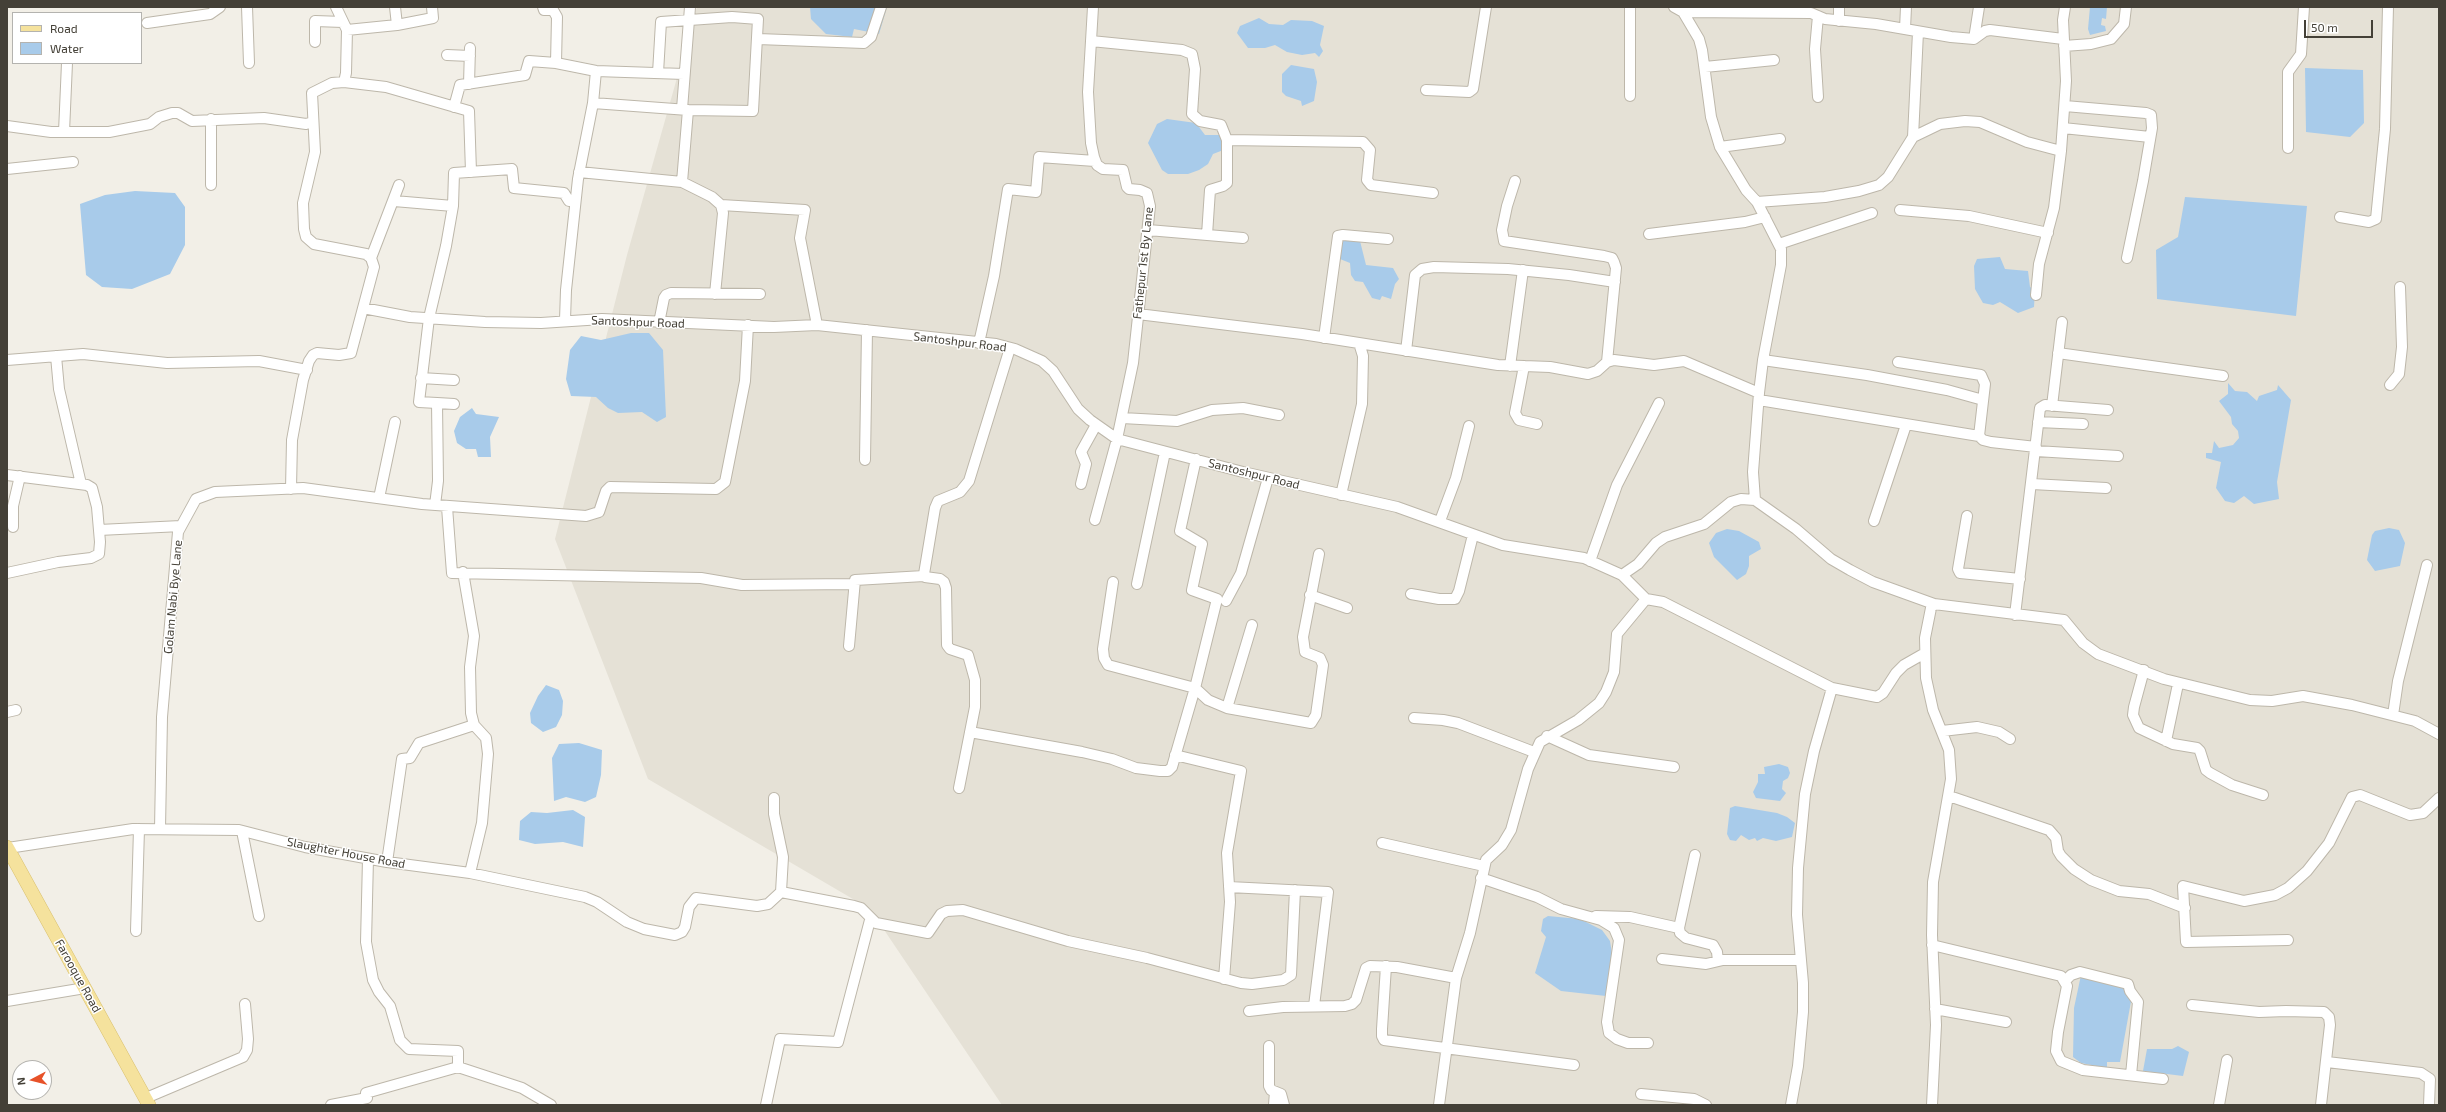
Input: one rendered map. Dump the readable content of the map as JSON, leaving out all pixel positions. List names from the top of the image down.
{
  "streets": {
    "main road": ["Farooque Road"],
    "street": [
      "Fathepur 1st By Lane",
      "Santoshpur Road",
      "Golam Nabi Bye Lane",
      "Slaughter House Road"
    ]
  },
  "crossings": [
    ["Fathepur 1st By Lane", "Santoshpur Road"],
    ["Santoshpur Road", "Golam Nabi Bye Lane"],
    ["Golam Nabi Bye Lane", "Slaughter House Road"],
    ["Slaughter House Road", "Farooque Road"]
  ],
  "legend": ["Road", "Water"],
  "scale_bar": "50 m",
  "north": "left"
}
